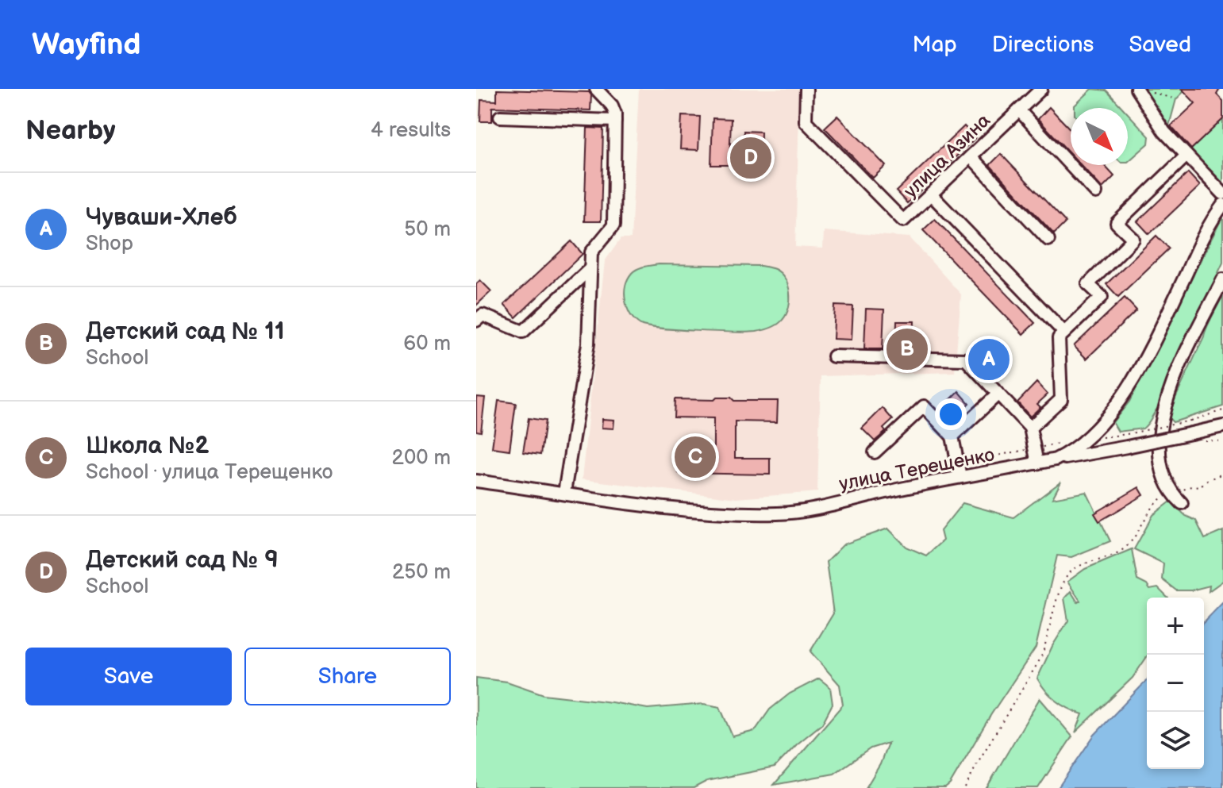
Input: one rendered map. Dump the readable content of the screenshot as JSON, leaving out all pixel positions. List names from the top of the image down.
{
  "streets": {
    "street": ["улица Азина", "улица Терещенко"]
  },
  "north": "bottom right",
  "page": {
    "header": "Wayfind",
    "nav": ["Map", "Directions", "Saved"],
    "heading": ["Nearby", "4 results"],
    "pins": [
      "D",
      "B",
      "A",
      "C"
    ],
    "list": [
      {
        "mark": "A",
        "name": "Чуваши-Хлеб",
        "note": "Shop",
        "value": "50 m"
      },
      {
        "mark": "B",
        "name": "Детский сад № 11",
        "note": "School",
        "value": "60 m"
      },
      {
        "mark": "C",
        "name": "Школа №2",
        "note": "School · улица Терещенко",
        "value": "200 m"
      },
      {
        "mark": "D",
        "name": "Детский сад № 9",
        "note": "School",
        "value": "250 m"
      }
    ],
    "map_buttons": ["+", "−"],
    "buttons": ["Save", "Share"]
  }
}
